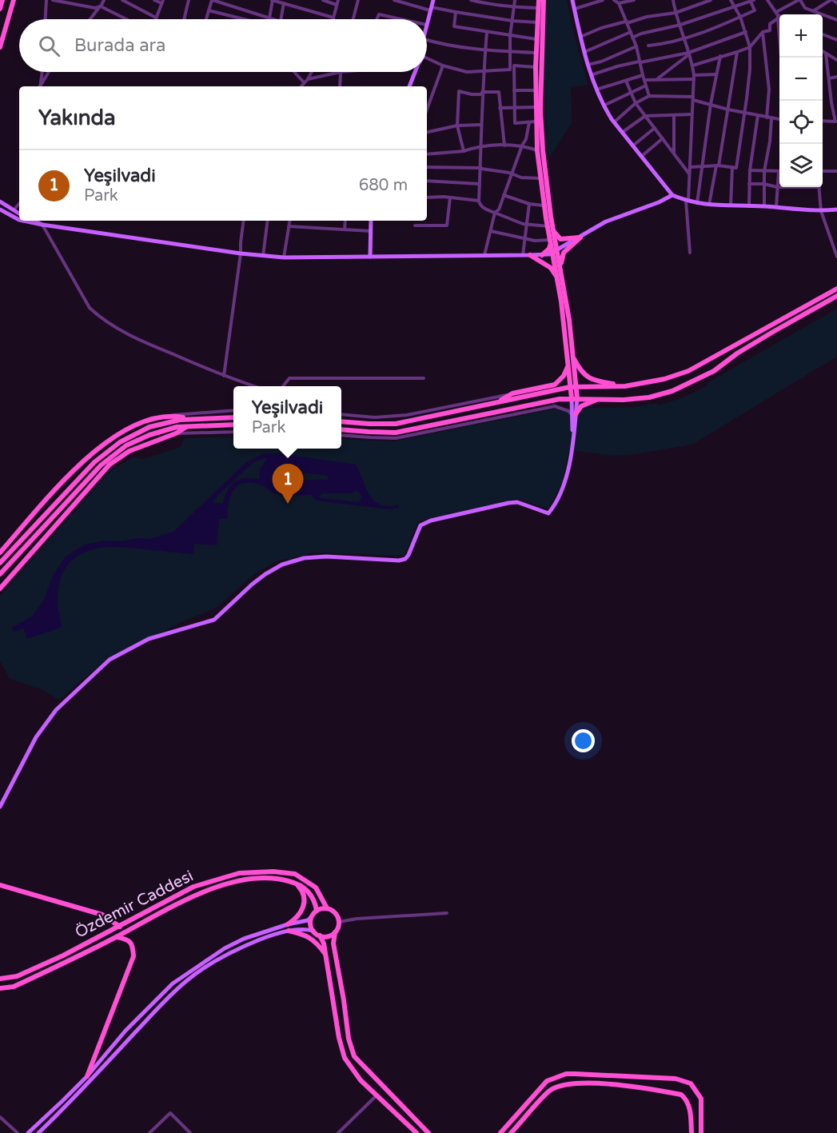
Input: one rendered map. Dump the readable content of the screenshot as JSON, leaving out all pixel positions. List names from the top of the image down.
{
  "streets": {
    "main road": ["Özdemir Caddesi"]
  },
  "page": {
    "map_buttons": ["+", "−"],
    "search": "Burada ara",
    "heading": "Yakında",
    "list": [
      {
        "mark": "1",
        "name": "Yeşilvadi",
        "note": "Park",
        "value": "680 m"
      }
    ],
    "popup": ["Yeşilvadi", "Park"],
    "pins": "1"
  }
}
